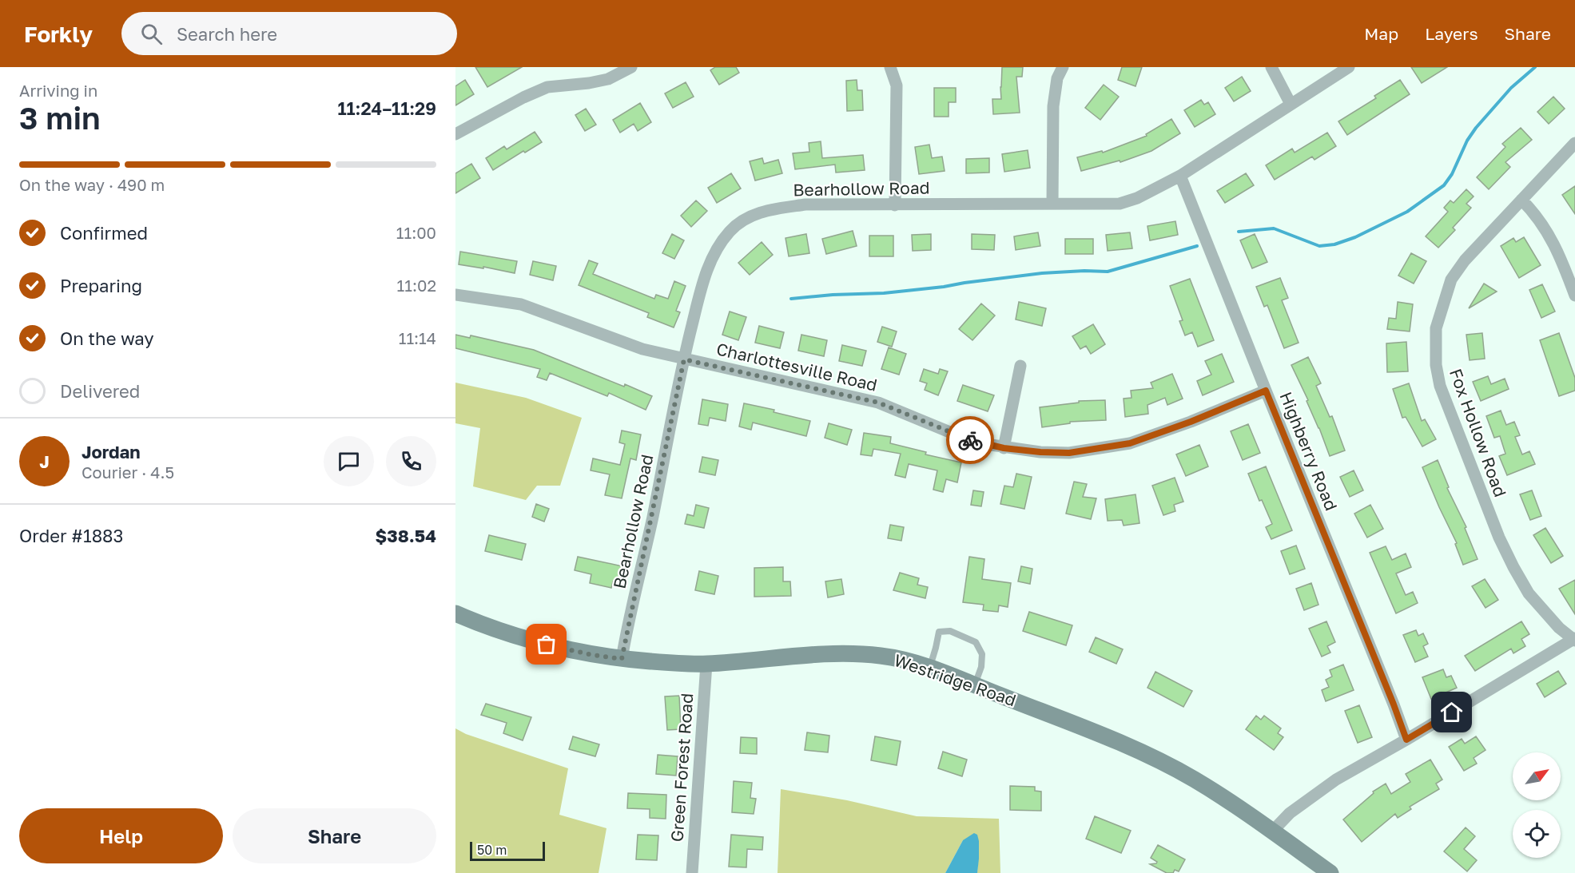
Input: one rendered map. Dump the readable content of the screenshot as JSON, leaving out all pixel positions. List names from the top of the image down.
{
  "streets": {
    "main road": ["Westridge Road"],
    "street": [
      "Bearhollow Road",
      "Charlottesville Road",
      "Fox Hollow Road",
      "Highberry Road",
      "Green Forest Road"
    ]
  },
  "crossings": [
    ["Bearhollow Road", "Charlottesville Road"],
    ["Bearhollow Road", "Highberry Road"],
    ["Bearhollow Road", "Westridge Road"],
    ["Charlottesville Road", "Highberry Road"],
    ["Westridge Road", "Green Forest Road"]
  ],
  "scale_bar": "50 m",
  "north": "top right",
  "page": {
    "header": "Forkly",
    "search": "Search here",
    "nav": ["Map", "Layers", "Share"],
    "heading": ["3 min", "Arriving in", "11:24–11:29"],
    "panel": [
      "Jordan",
      "Courier · 4.5",
      "Order #1883",
      "$38.54"
    ],
    "bar": "On the way · 490 m",
    "list": [
      ["Confirmed", "11:00"],
      ["Preparing", "11:02"],
      ["On the way", "11:14"],
      "Delivered"
    ],
    "round": "J",
    "buttons": ["Help", "Share"],
    "scale": "50 m"
  }
}
